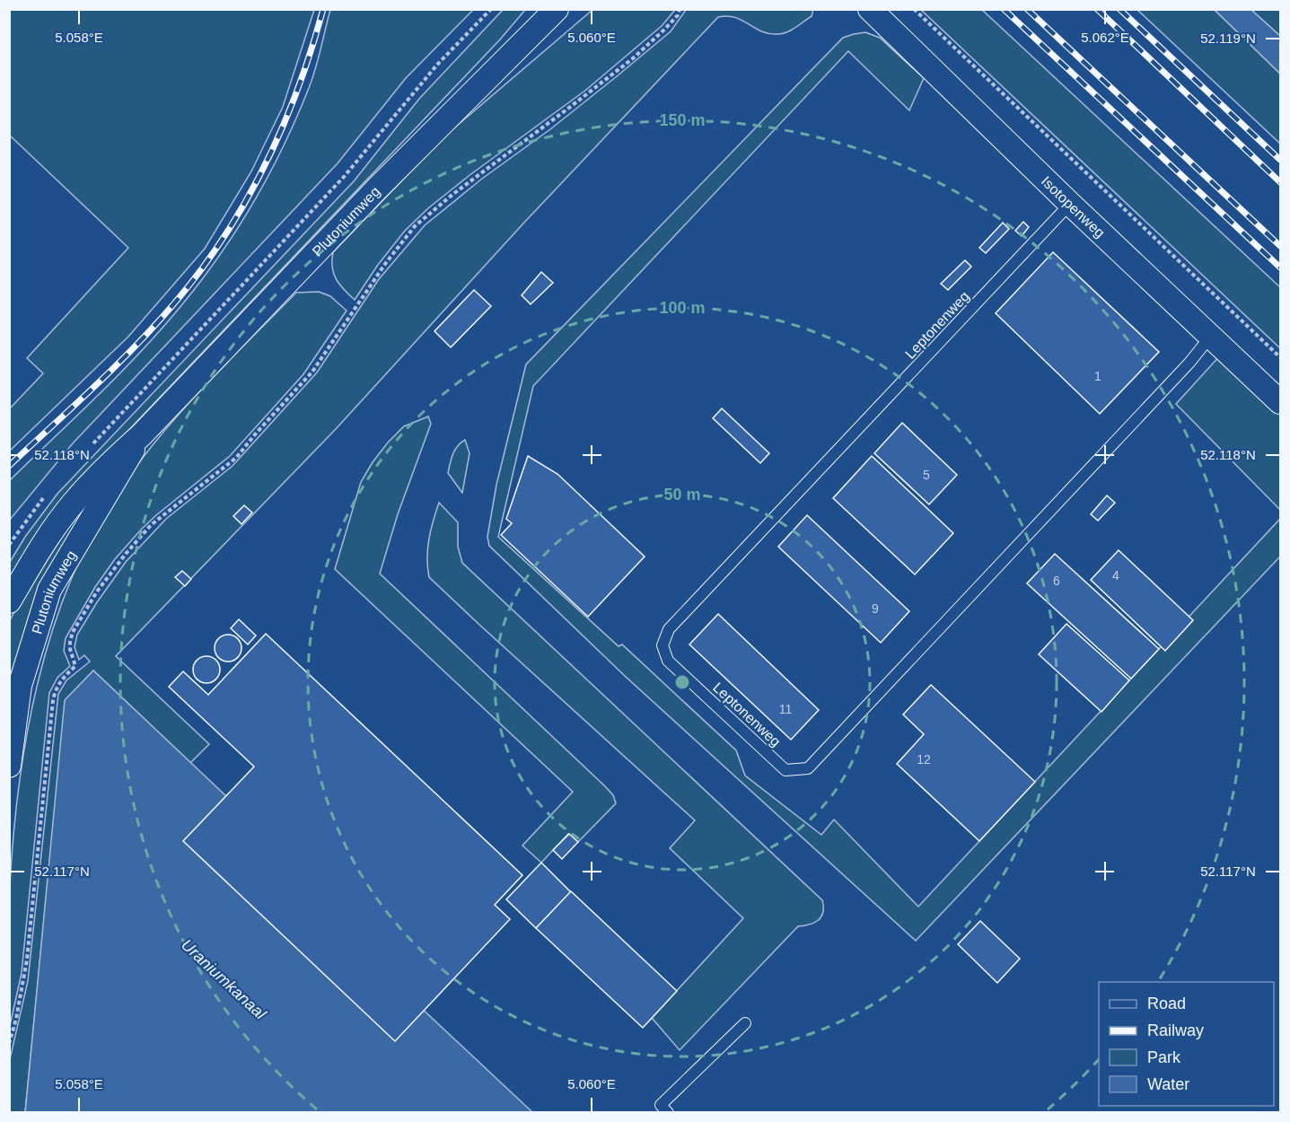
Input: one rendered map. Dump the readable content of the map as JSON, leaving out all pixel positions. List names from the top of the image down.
{
  "streets": {
    "street": ["Isotopenweg", "Plutoniumweg"],
    "lane": ["Leptonenweg"]
  },
  "crossings": [
    ["Isotopenweg", "Leptonenweg"]
  ],
  "water": ["Uraniumkanaal"],
  "house_numbers": [
    "1",
    "5",
    "4",
    "6",
    "9",
    "11",
    "12"
  ],
  "legend": [
    "Road",
    "Railway",
    "Park",
    "Water"
  ],
  "coordinates": [
    "5.058°E",
    "5.060°E",
    "5.062°E",
    "52.119°N",
    "52.118°N",
    "52.117°N"
  ],
  "rings": ["150 m", "100 m", "50 m"]
}
